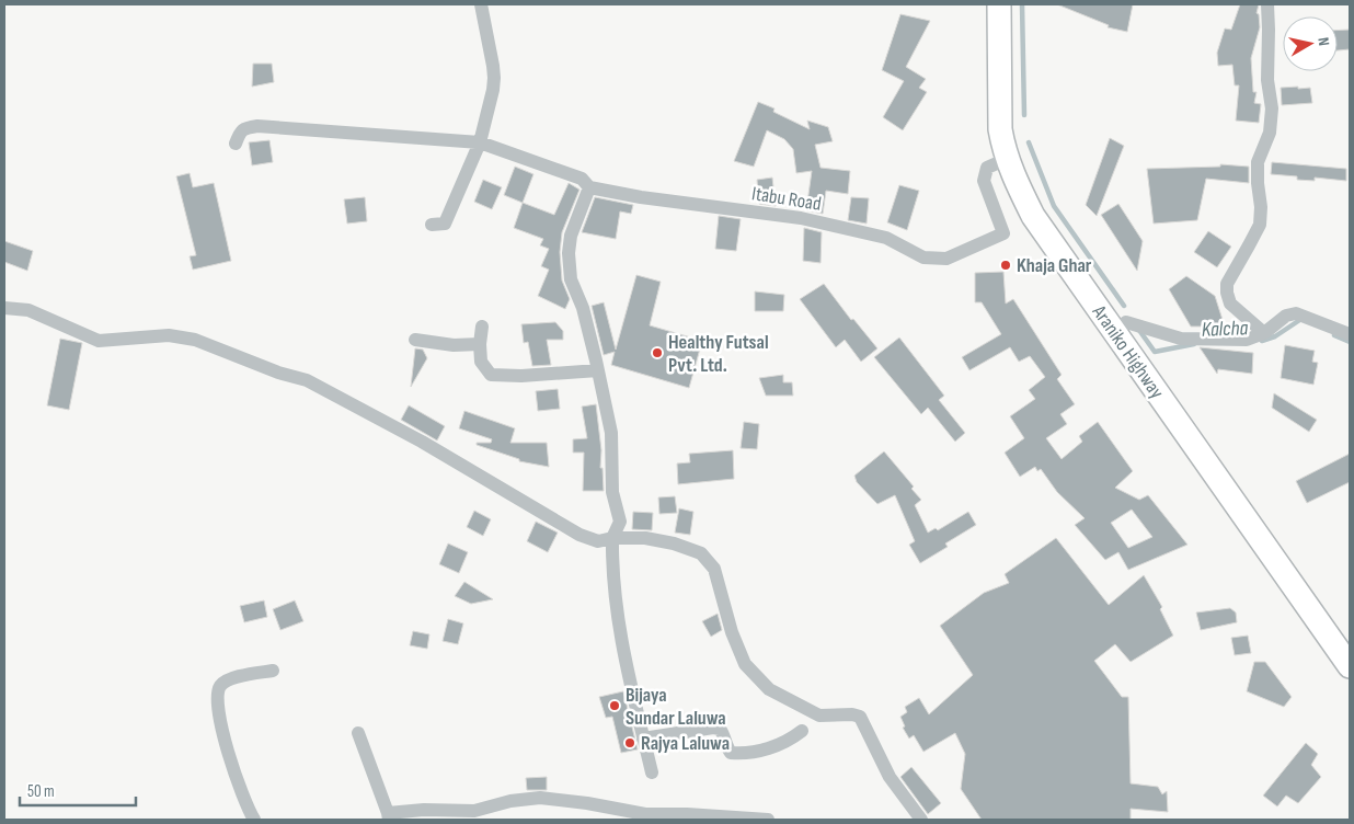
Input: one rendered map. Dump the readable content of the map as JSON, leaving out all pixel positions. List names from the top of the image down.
{
  "streets": {
    "highway": ["Araniko Highway"],
    "street": ["Itabu Road"]
  },
  "crossings": [
    ["Itabu Road", "Araniko Highway"]
  ],
  "water": ["Kalcha"],
  "places": [
    "Khaja Ghar",
    "Healthy Futsal Pvt. Ltd.",
    "Bijaya Sundar Laluwa",
    "Rajya Laluwa"
  ],
  "scale_bar": "50 m",
  "north": "right"
}
